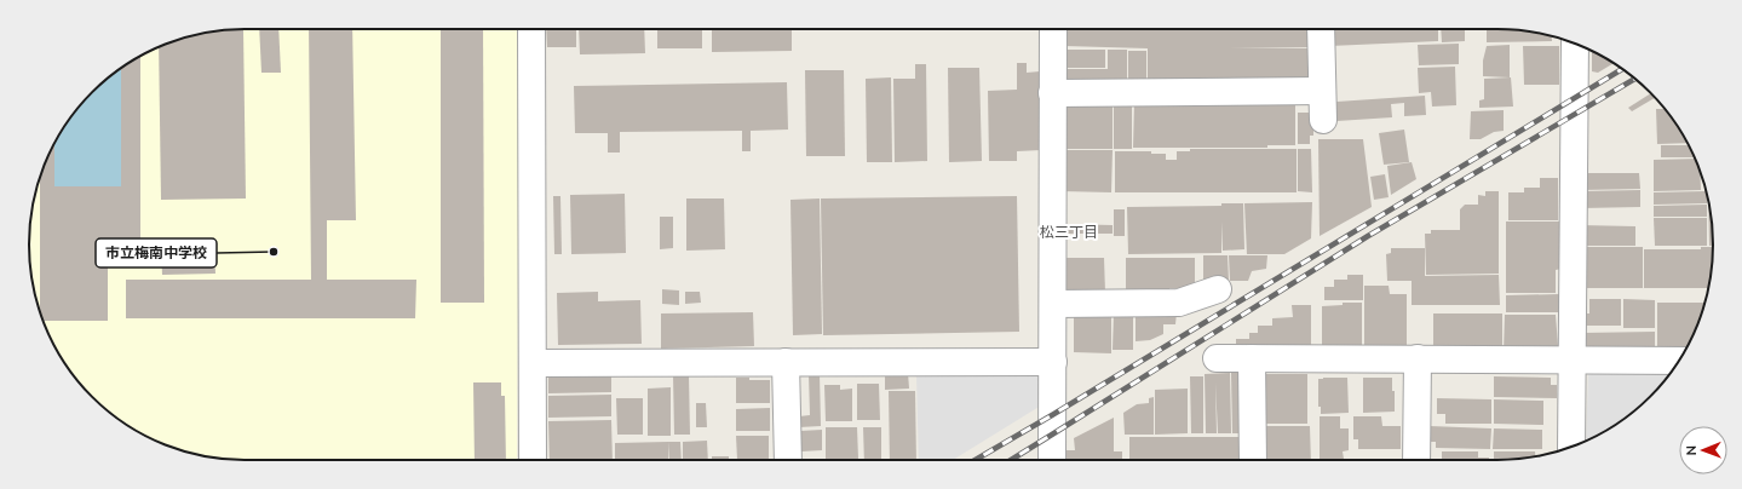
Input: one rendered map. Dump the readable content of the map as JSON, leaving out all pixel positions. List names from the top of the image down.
{
  "districts": ["松三丁目"],
  "places": ["市立梅南中学校"],
  "north": "left"
}
